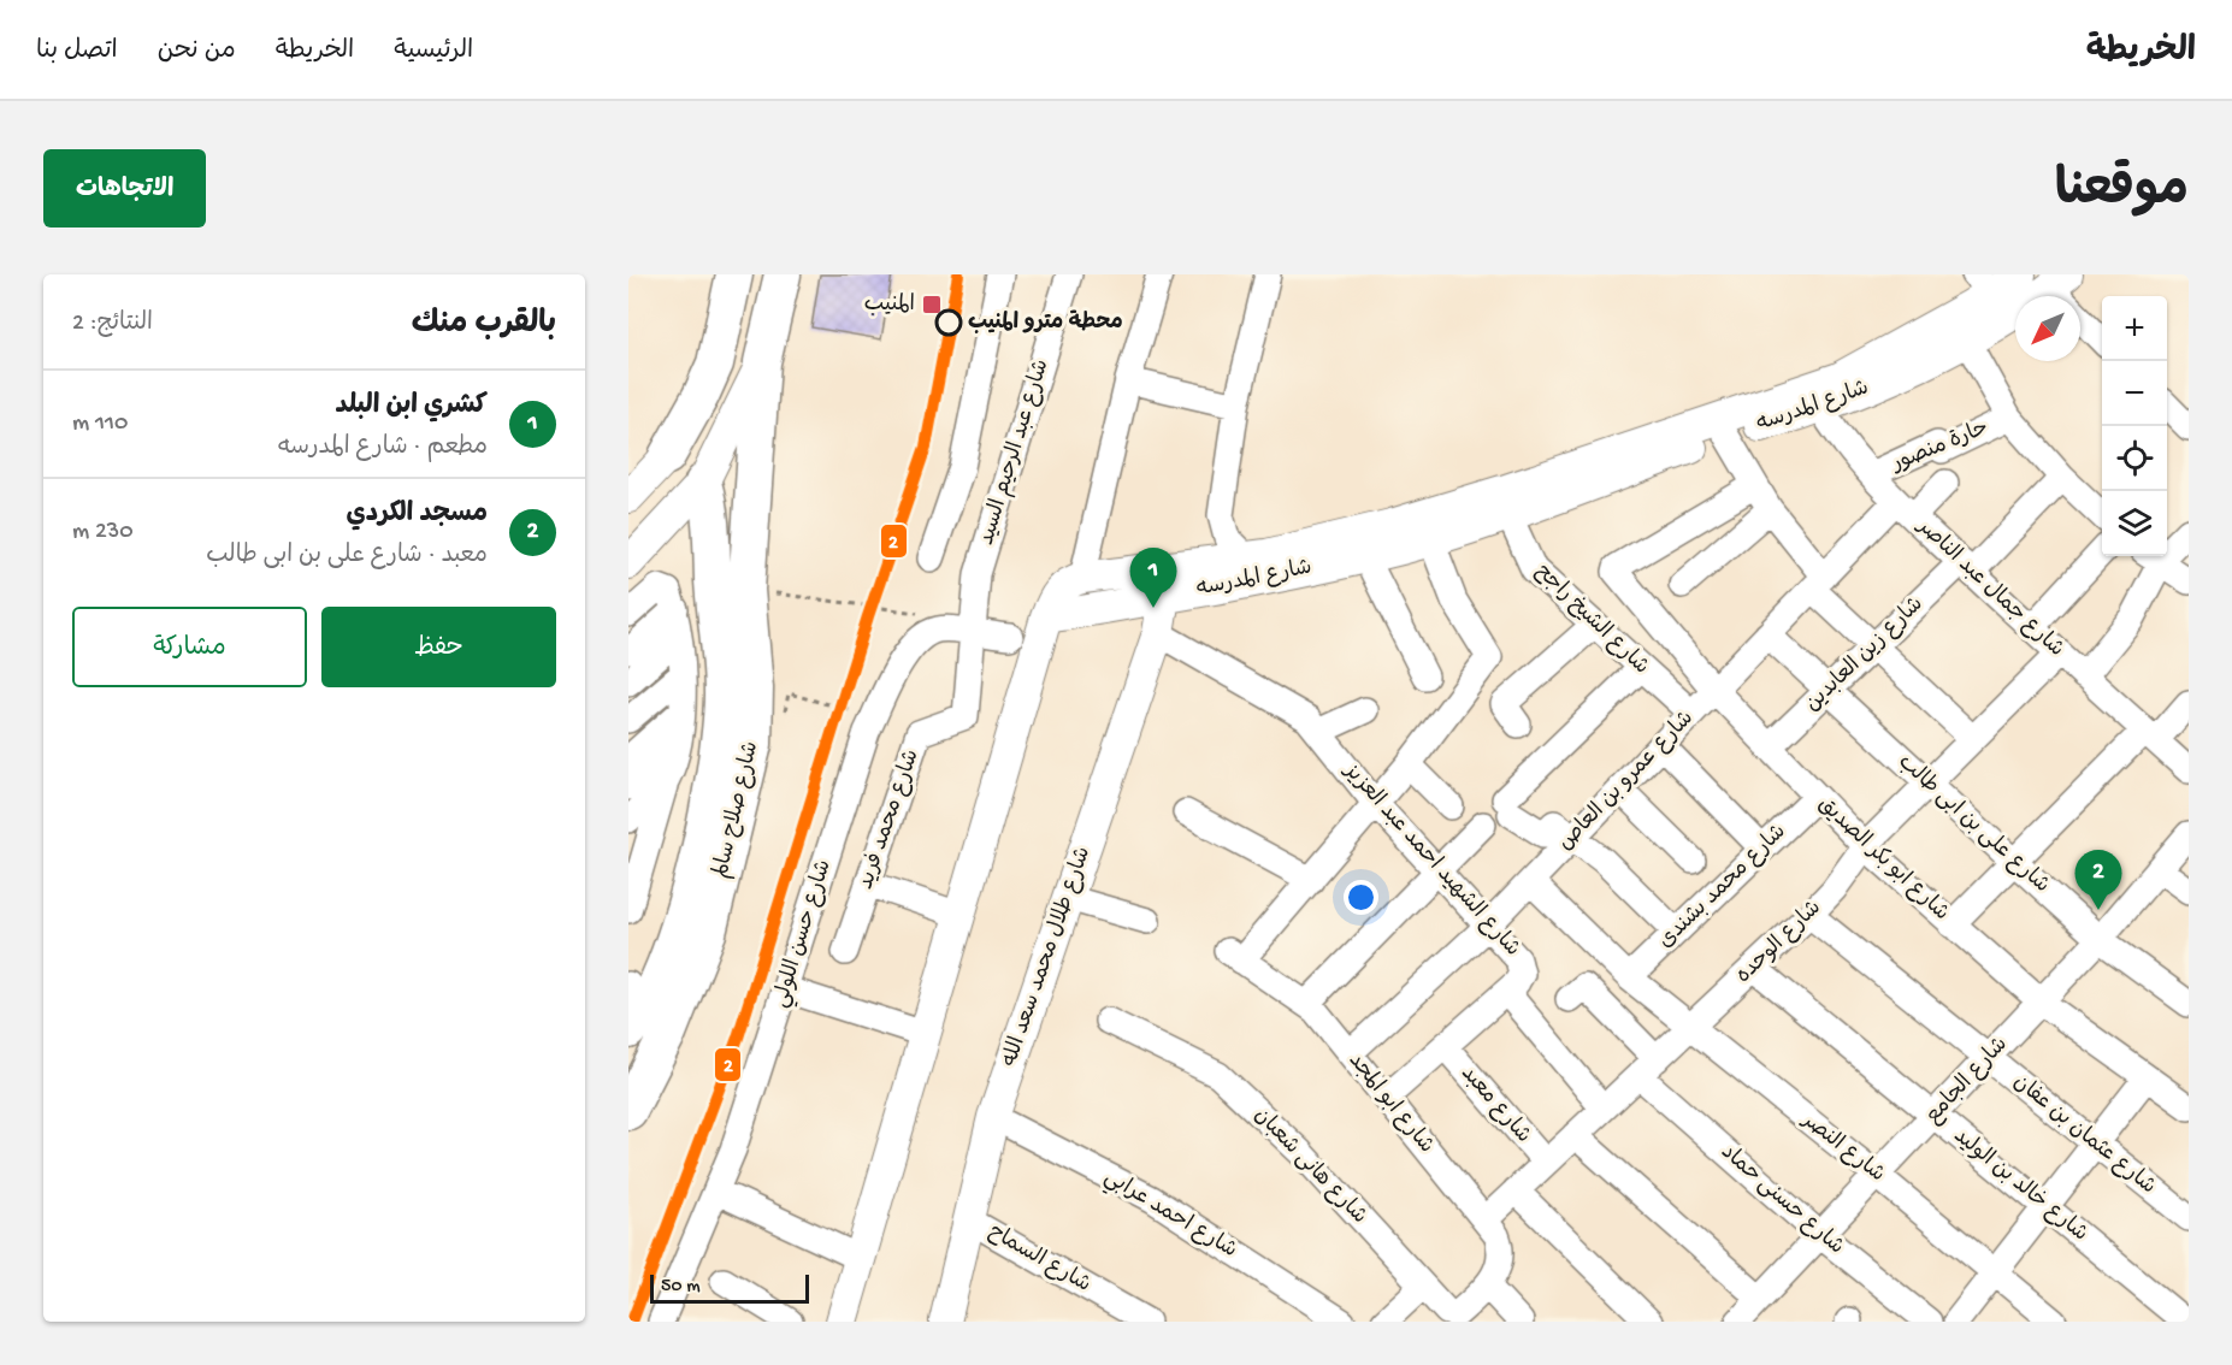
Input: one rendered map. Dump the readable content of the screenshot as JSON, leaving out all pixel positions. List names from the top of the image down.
{
  "streets": {
    "highway": ["شارع صلاح سالم"],
    "main road": ["شارع المدرسه", "شارع طلال محمد سعد الله"],
    "street": [
      "حارة منصور",
      "شارع عبد الرحيم السيد",
      "شارع جمال عبد الناصر",
      "شارع الشيخ راجح",
      "شارع زين العابدين",
      "شارع عمرو بن العاص",
      "شارع محمد فريد",
      "شارع على بن ابى طالب",
      "شارع ابو بكر الصديق",
      "شارع الشهيد احمد عبد العزيز",
      "شارع محمد بشندى",
      "شارع حسن اللولي",
      "شارع الوحده",
      "شارع الجامع",
      "شارع ابو المجد",
      "شارع معبد",
      "شارع عثمان بن عفان",
      "شارع النصر",
      "شارع هانى شعبان",
      "شارع خالد بن الوليد",
      "شارع حسنى حماد",
      "شارع احمد عرابي",
      "شارع السماح"
    ]
  },
  "crossings": [
    ["شارع المدرسه", "شارع جمال عبد الناصر"],
    ["شارع المدرسه", "شارع الشيخ راجح"],
    ["شارع المدرسه", "شارع طلال محمد سعد الله"],
    ["حارة منصور", "شارع جمال عبد الناصر"],
    ["شارع عبد الرحيم السيد", "شارع محمد فريد"],
    ["شارع عبد الرحيم السيد", "شارع حسن اللولي"],
    ["شارع جمال عبد الناصر", "شارع زين العابدين"],
    ["شارع جمال عبد الناصر", "شارع عمرو بن العاص"],
    ["شارع جمال عبد الناصر", "شارع الوحده"],
    ["شارع الشيخ راجح", "شارع عمرو بن العاص"],
    ["شارع زين العابدين", "شارع على بن ابى طالب"],
    ["شارع زين العابدين", "شارع ابو بكر الصديق"],
    ["شارع عمرو بن العاص", "شارع على بن ابى طالب"],
    ["شارع عمرو بن العاص", "شارع ابو بكر الصديق"],
    ["شارع عمرو بن العاص", "شارع الشهيد احمد عبد العزيز"],
    ["شارع عمرو بن العاص", "شارع ابو المجد"],
    ["شارع عمرو بن العاص", "شارع النصر"],
    ["شارع على بن ابى طالب", "شارع الوحده"],
    ["شارع على بن ابى طالب", "شارع الجامع"],
    ["شارع ابو بكر الصديق", "شارع محمد بشندى"],
    ["شارع ابو بكر الصديق", "شارع الوحده"],
    ["شارع ابو بكر الصديق", "شارع الجامع"],
    ["شارع الشهيد احمد عبد العزيز", "شارع الوحده"],
    ["شارع الشهيد احمد عبد العزيز", "شارع طلال محمد سعد الله"],
    ["شارع محمد بشندى", "شارع النصر"],
    ["شارع الوحده", "شارع ابو المجد"],
    ["شارع الوحده", "شارع معبد"],
    ["شارع الوحده", "شارع عثمان بن عفان"],
    ["شارع الوحده", "شارع النصر"],
    ["شارع الوحده", "شارع خالد بن الوليد"],
    ["شارع الوحده", "شارع حسنى حماد"],
    ["شارع طلال محمد سعد الله", "شارع احمد عرابي"],
    ["شارع طلال محمد سعد الله", "شارع السماح"],
    ["شارع الجامع", "شارع عثمان بن عفان"],
    ["شارع الجامع", "شارع النصر"],
    ["شارع الجامع", "شارع خالد بن الوليد"],
    ["شارع الجامع", "شارع حسنى حماد"],
    ["شارع ابو المجد", "شارع هانى شعبان"]
  ],
  "places": {
    "transit": ["المنيب"],
    "other": ["محطة مترو المنيب"]
  },
  "lines": ["metro line 2"],
  "scale_bar": "50 m",
  "north": "bottom left",
  "page": {
    "header": "الخريطة",
    "nav": [
      "الرئيسية",
      "الخريطة",
      "من نحن",
      "اتصل بنا"
    ],
    "title": "موقعنا",
    "buttons": [
      "الاتجاهات",
      ["حفظ", "مشاركة"]
    ],
    "heading": ["بالقرب منك", "النتائج: 2"],
    "map_buttons": ["+", "−"],
    "list": [
      {
        "mark": "1",
        "name": "كشري ابن البلد",
        "note": "مطعم · شارع المدرسه",
        "value": "110 m"
      },
      {
        "mark": "2",
        "name": "مسجد الكردي",
        "note": "معبد · شارع على بن ابى طالب",
        "value": "230 m"
      }
    ],
    "pins": ["1", "2"],
    "scale": "50 m"
  }
}
